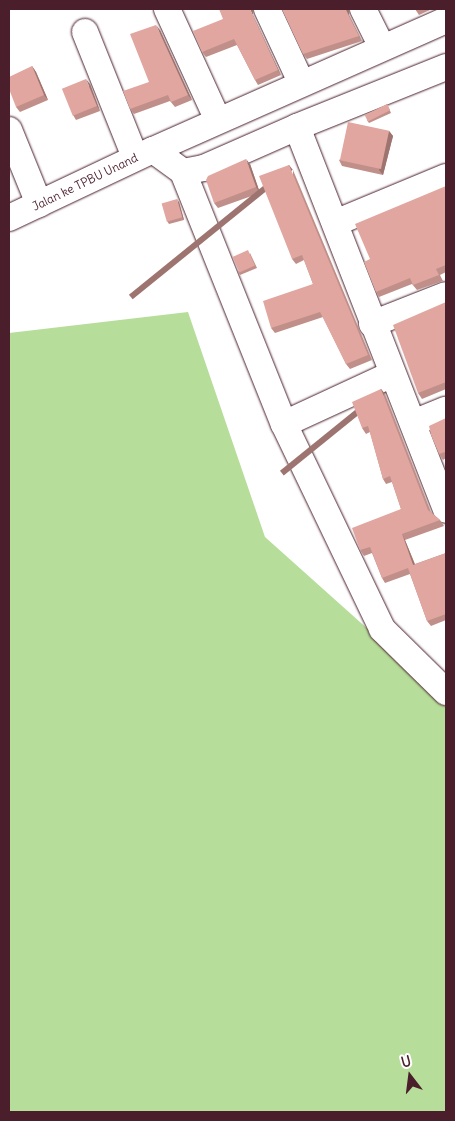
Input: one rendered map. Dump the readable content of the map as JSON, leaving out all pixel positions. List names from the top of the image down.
{
  "streets": {
    "street": ["Jalan ke TPBU Unand"]
  },
  "north": "top"
}
